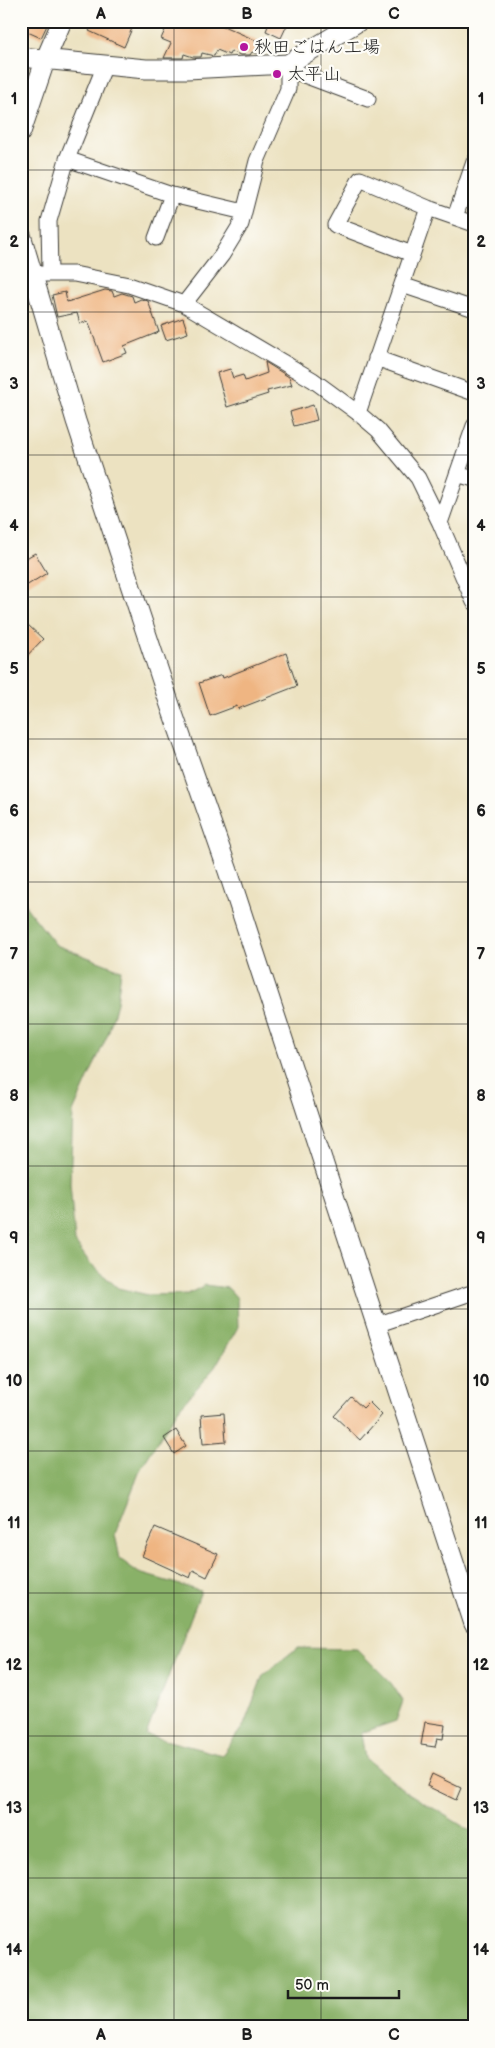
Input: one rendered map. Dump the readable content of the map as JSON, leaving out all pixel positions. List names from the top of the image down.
{
  "places": ["秋田ごはん工場", "太平山"],
  "scale_bar": "50 m",
  "grid": {
    "columns": ["A", "B", "C"],
    "rows": [
      "1",
      "2",
      "3",
      "4",
      "5",
      "6",
      "7",
      "8",
      "9",
      "10",
      "11",
      "12",
      "13",
      "14"
    ]
  }
}
